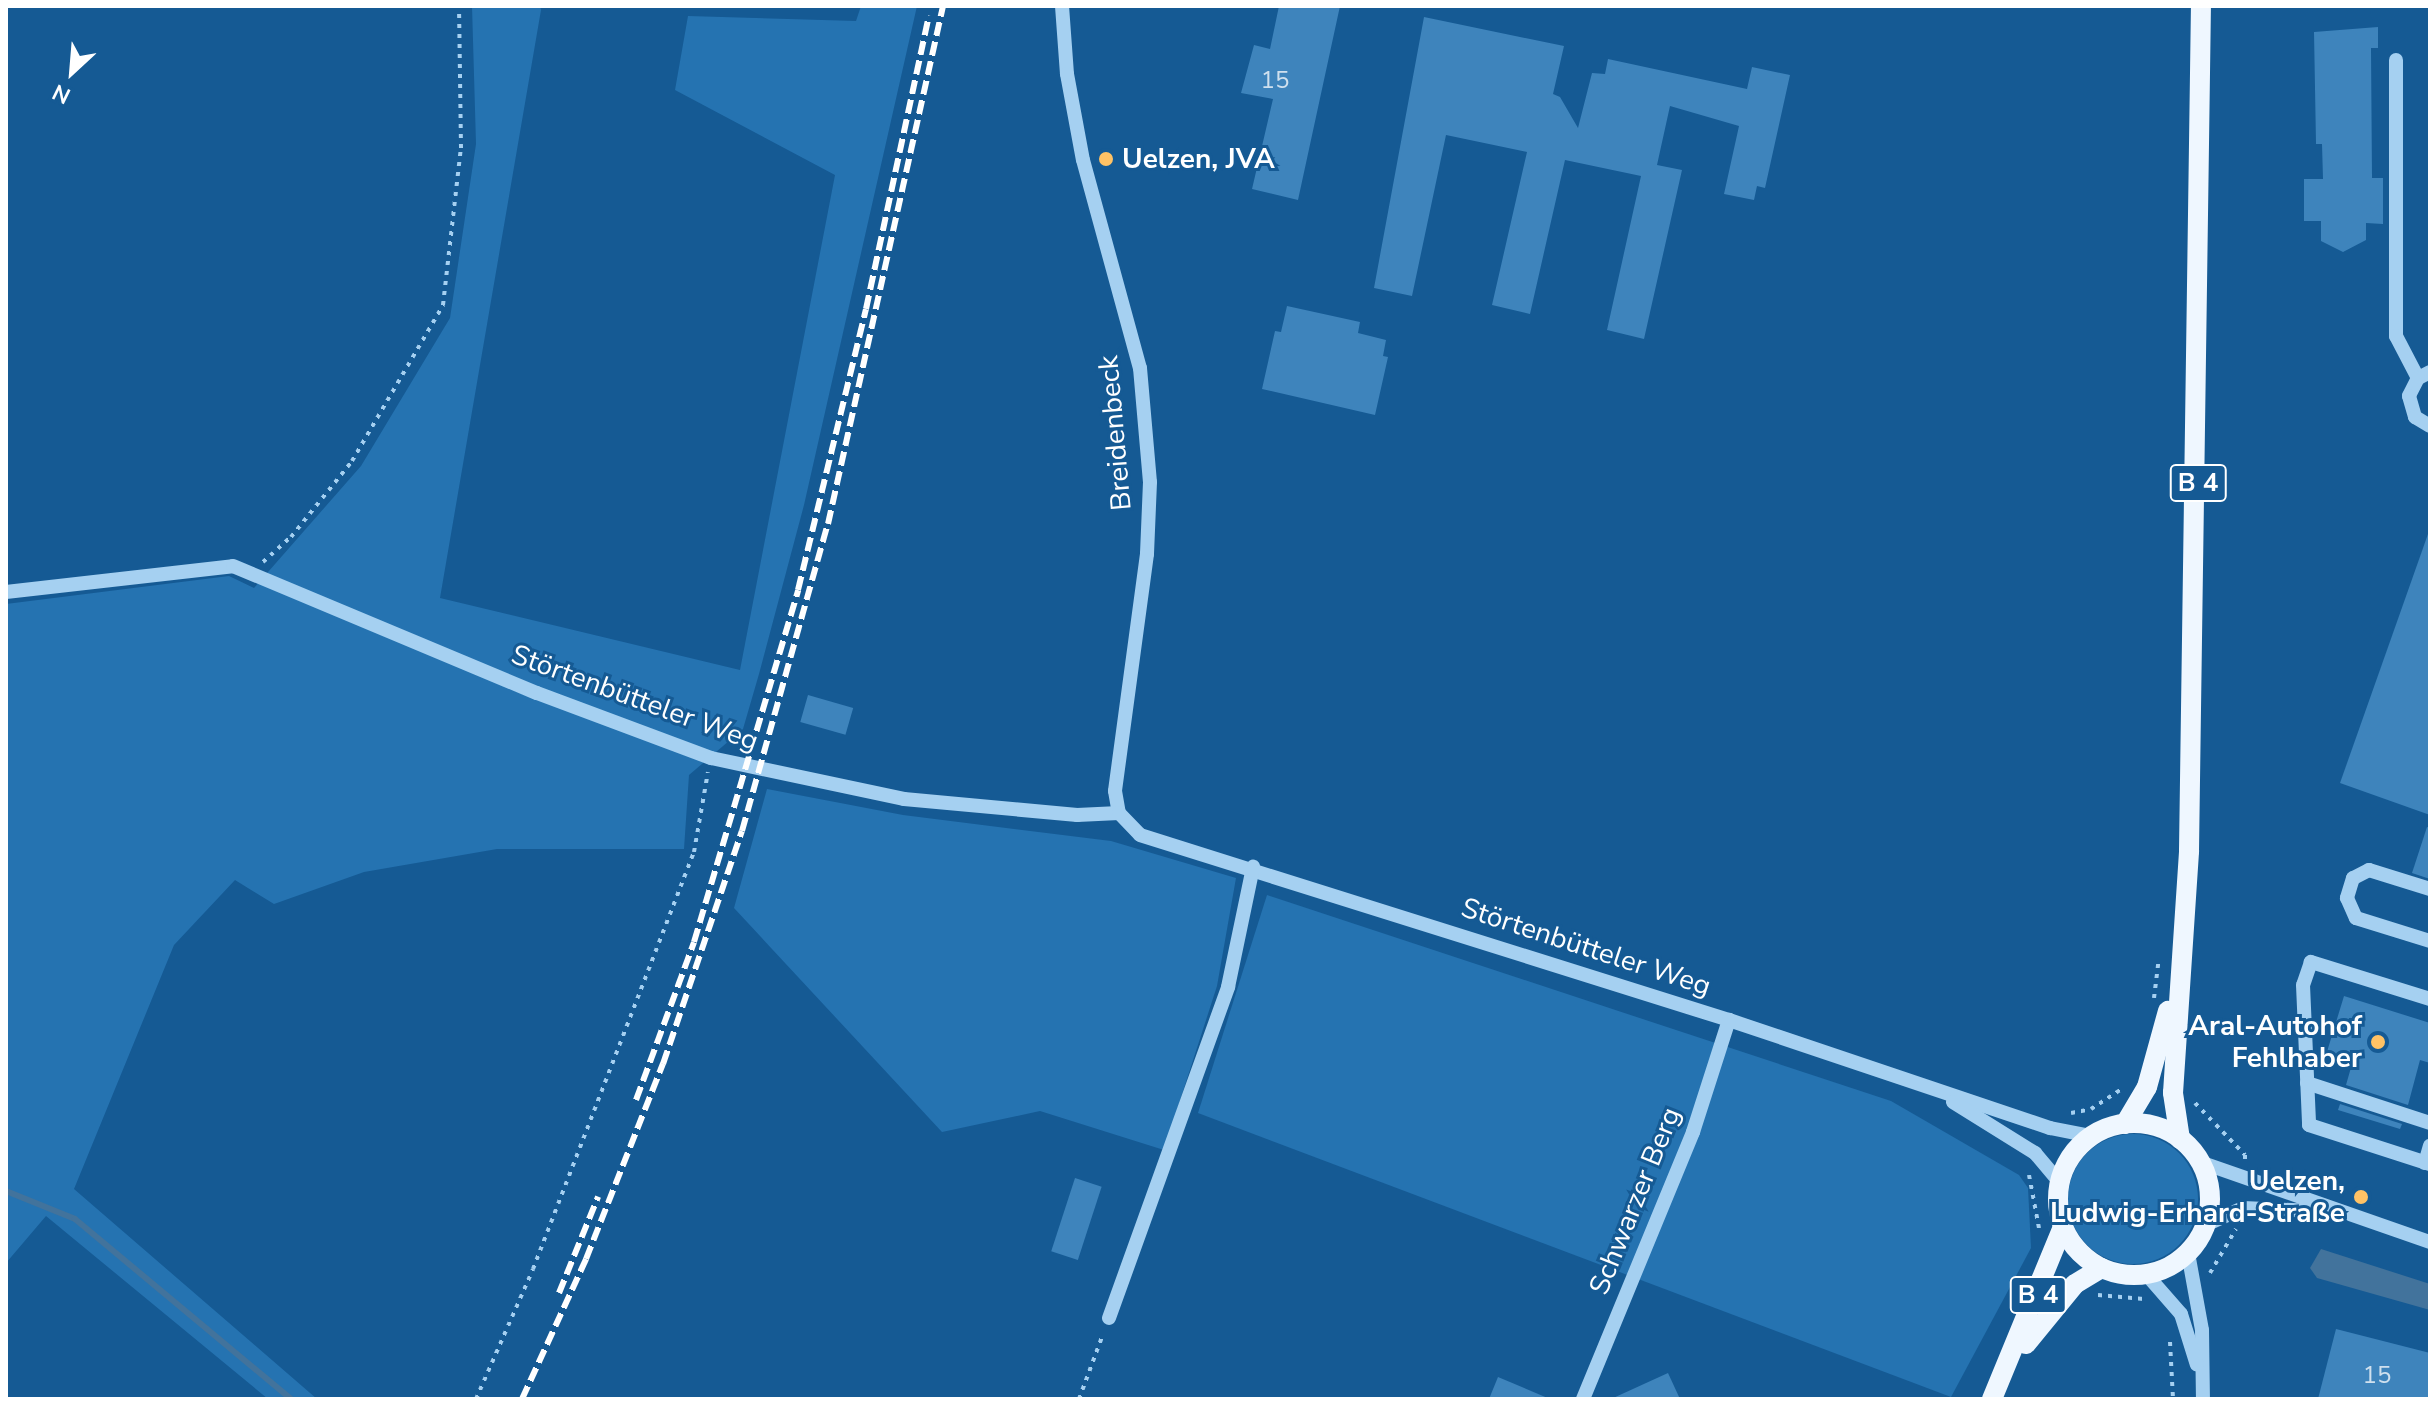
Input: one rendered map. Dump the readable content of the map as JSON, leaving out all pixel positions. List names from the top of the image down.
{
  "streets": {
    "main road": ["B 4"],
    "street": ["Breidenbeck", "Störtenbütteler Weg", "Schwarzer Berg"]
  },
  "crossings": [
    ["Breidenbeck", "Störtenbütteler Weg"],
    ["B 4", "Störtenbütteler Weg"],
    ["Störtenbütteler Weg", "Schwarzer Berg"]
  ],
  "places": ["Uelzen, JVA", "Aral-Autohof Fehlhaber", "Uelzen, Ludwig-Erhard-Straße"],
  "house_numbers": ["15", "15"],
  "north": "bottom left"
}
